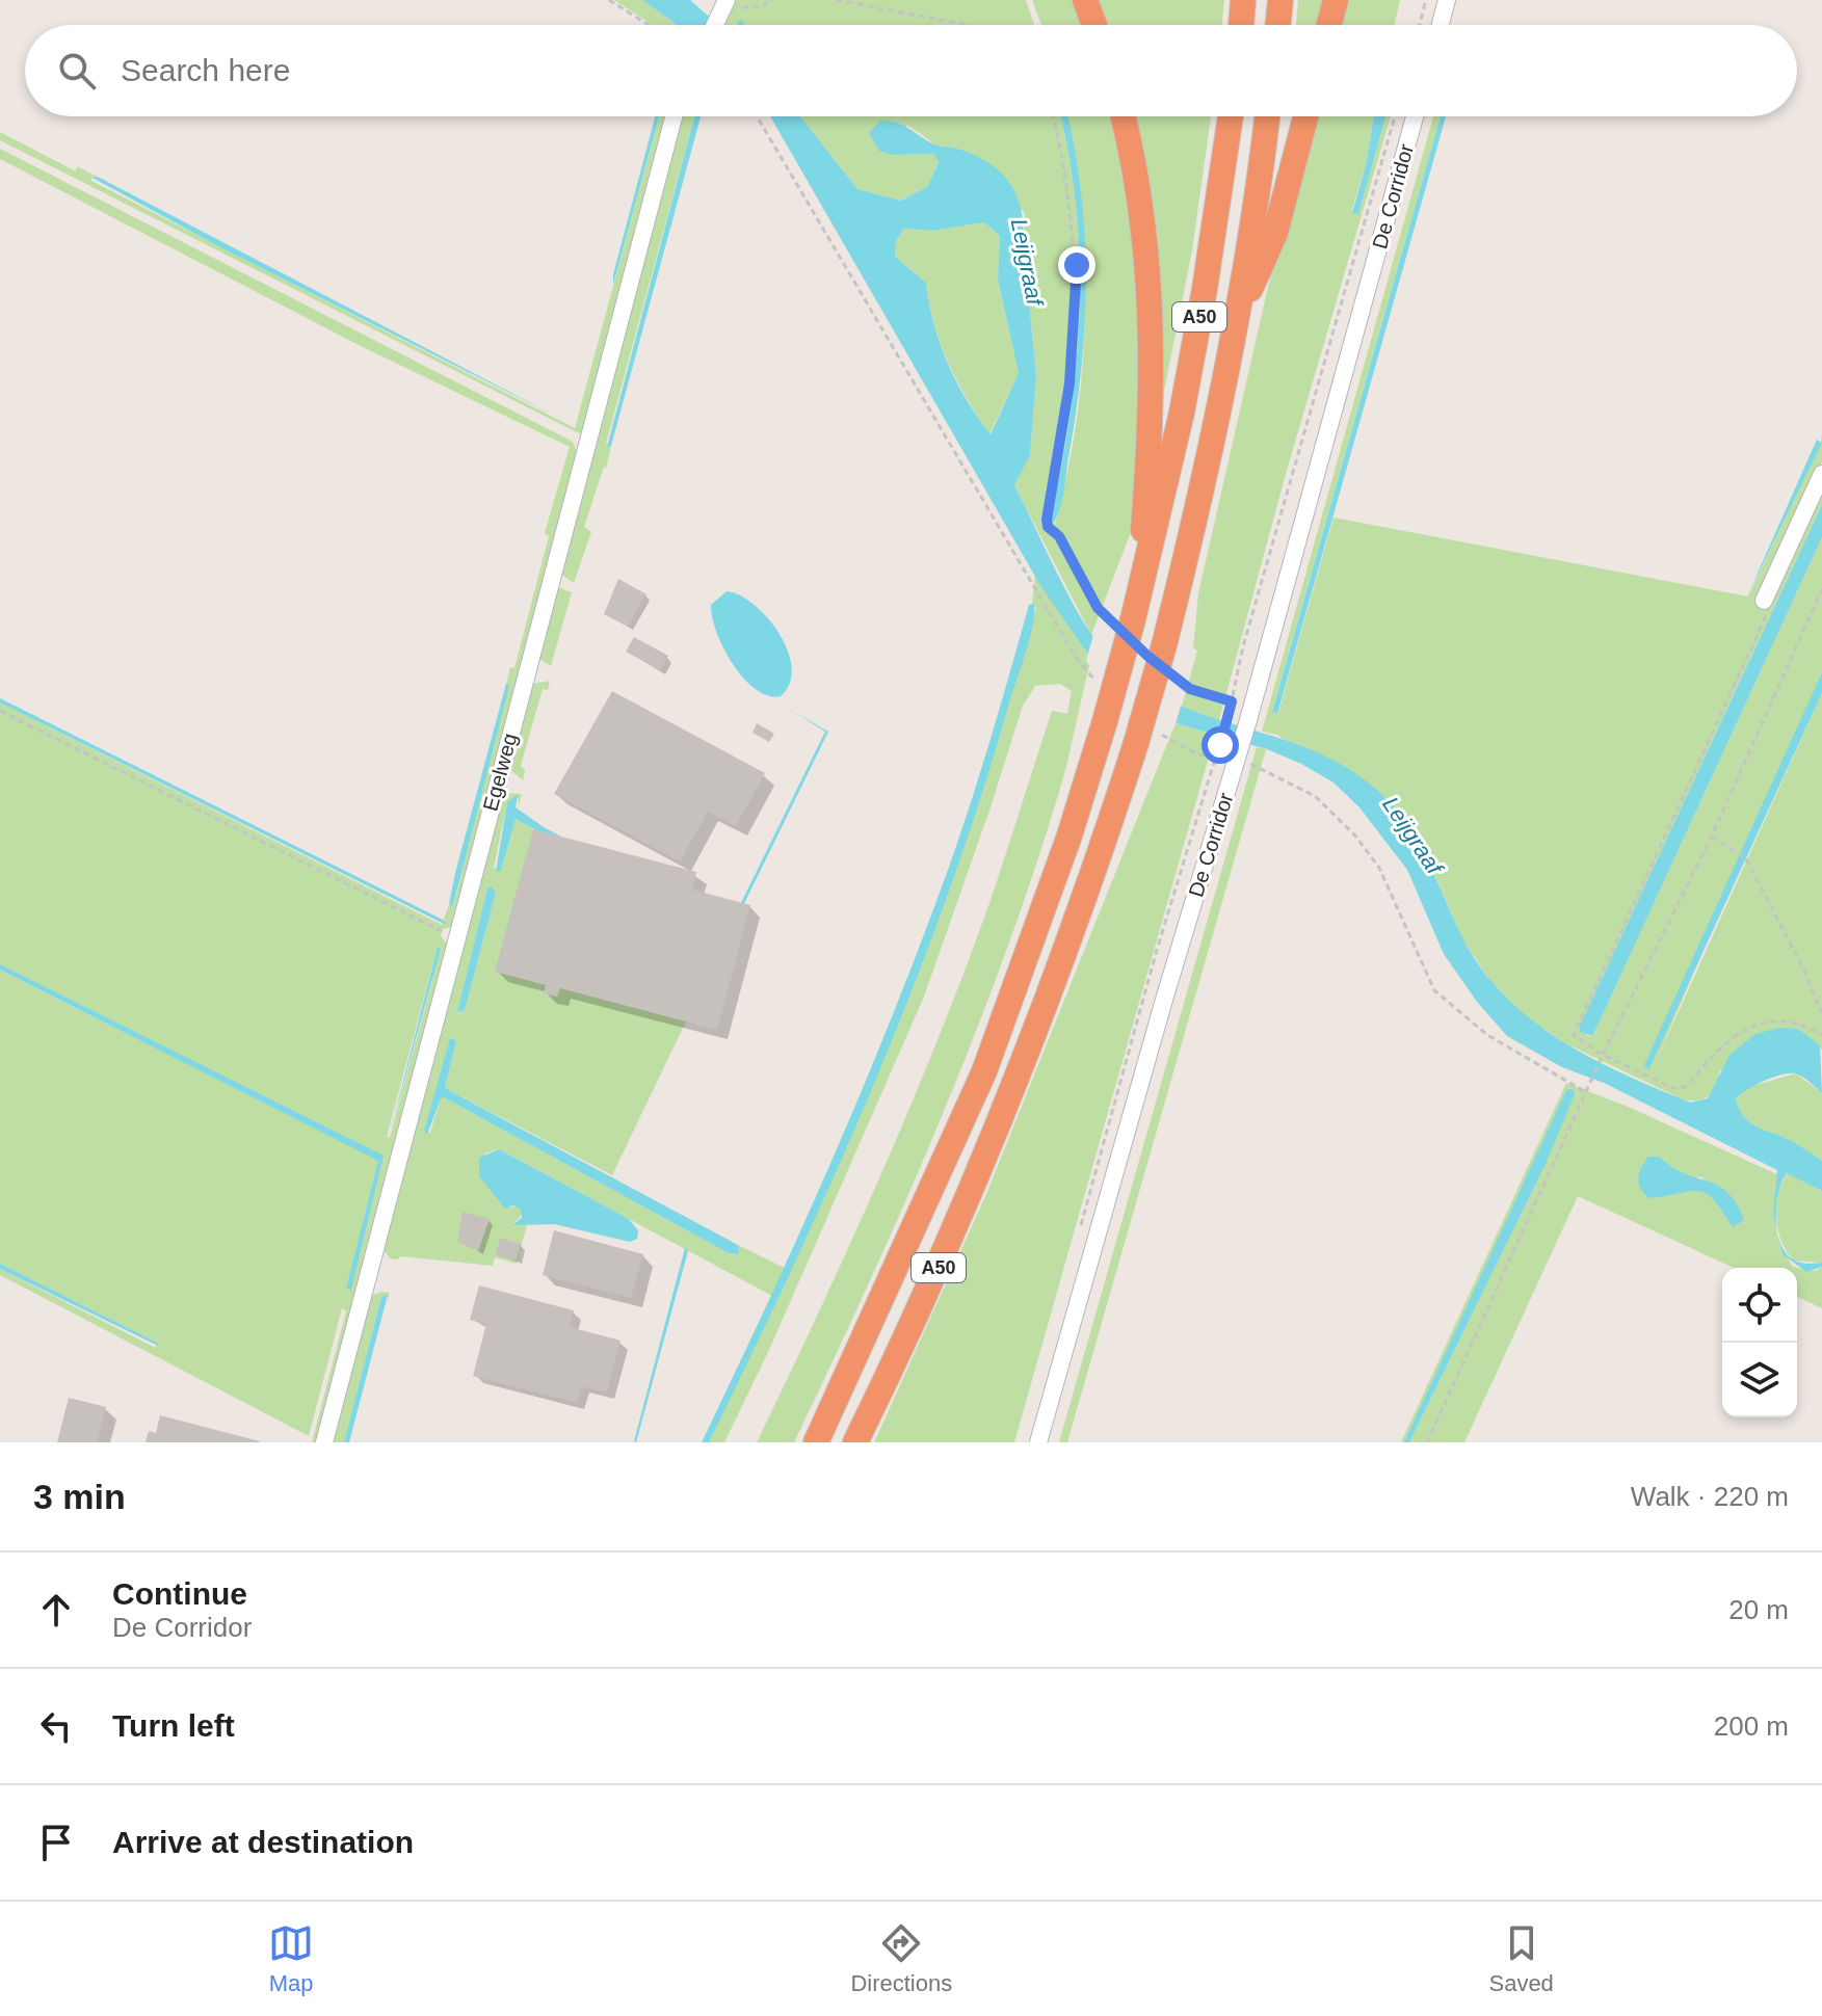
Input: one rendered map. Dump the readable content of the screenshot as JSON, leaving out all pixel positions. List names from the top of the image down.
{
  "streets": {
    "highway": ["A50"],
    "street": ["De Corridor", "Egelweg"]
  },
  "water": ["Leijgraaf"],
  "page": {
    "search": "Search here",
    "heading": ["3 min", "Walk · 220 m"],
    "list": [
      ["Continue", "De Corridor", "20 m"],
      ["Turn left", "200 m"],
      "Arrive at destination"
    ],
    "nav": ["Map", "Directions", "Saved"]
  }
}
